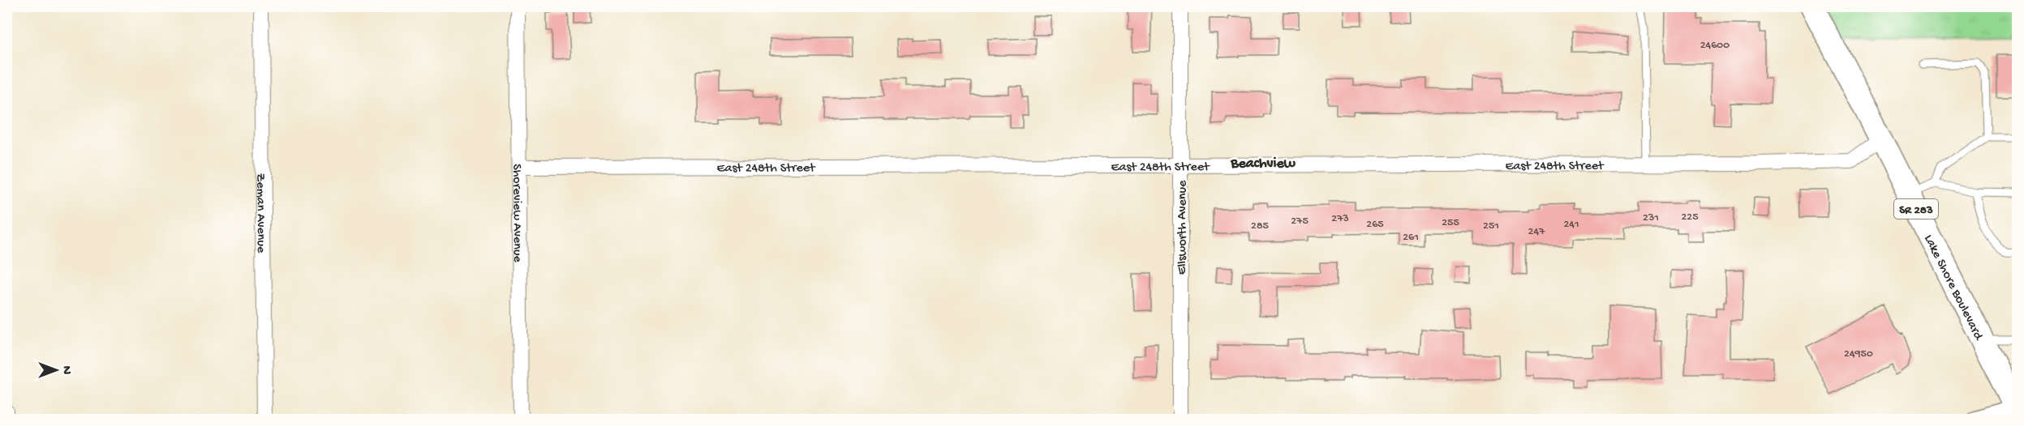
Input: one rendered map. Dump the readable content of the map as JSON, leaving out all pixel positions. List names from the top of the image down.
{
  "streets": {
    "main road": ["SR 283", "Lake Shore Boulevard"],
    "street": [
      "East 248th Street",
      "Zeman Avenue",
      "Shoreview Avenue",
      "Ellsworth Avenue"
    ]
  },
  "crossings": [
    ["East 248th Street", "Shoreview Avenue"],
    ["East 248th Street", "Ellsworth Avenue"],
    ["East 248th Street", "Lake Shore Boulevard"]
  ],
  "districts": ["Beachview"],
  "house_numbers": [
    "24600",
    "225",
    "231",
    "273",
    "275",
    "255",
    "265",
    "241",
    "285",
    "251",
    "247",
    "261",
    "24950"
  ],
  "north": "right"
}
